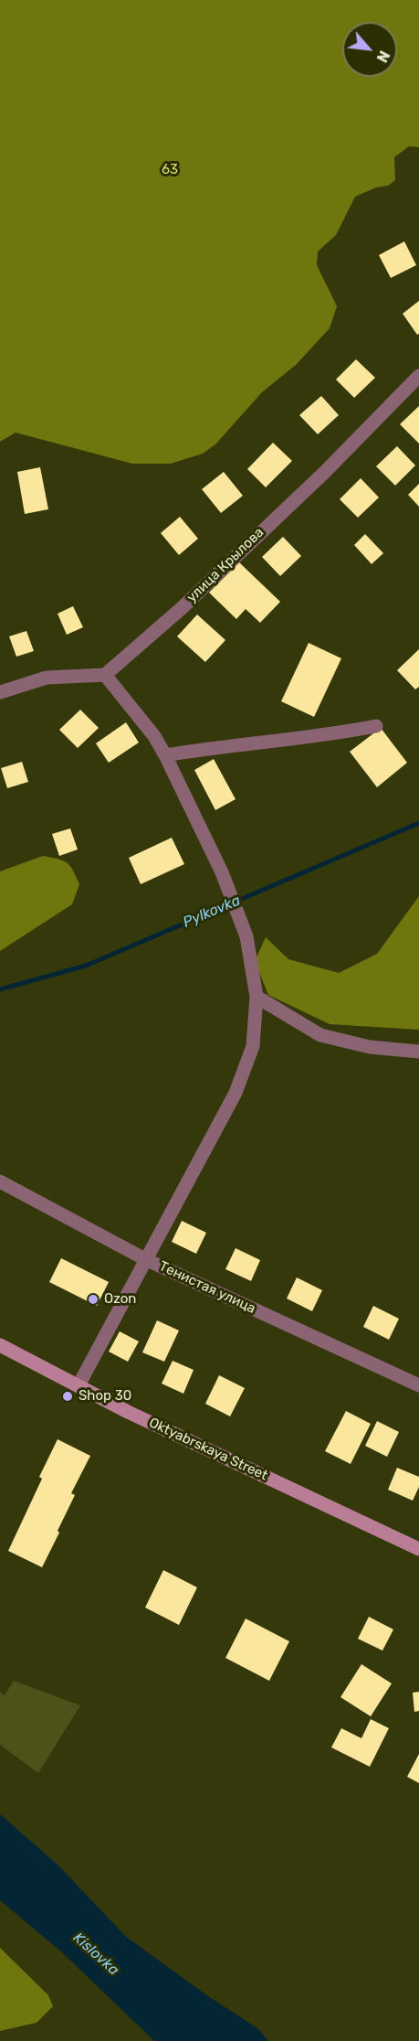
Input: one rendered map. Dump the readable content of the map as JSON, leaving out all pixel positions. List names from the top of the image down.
{
  "streets": {
    "street": ["улица Крылова", "Тенистая улица", "Oktyabrskaya Street"]
  },
  "water": ["Pylkovka", "Kislovka"],
  "parks": ["63"],
  "places": ["Ozon", "Shop 30"],
  "north": "bottom right"
}
